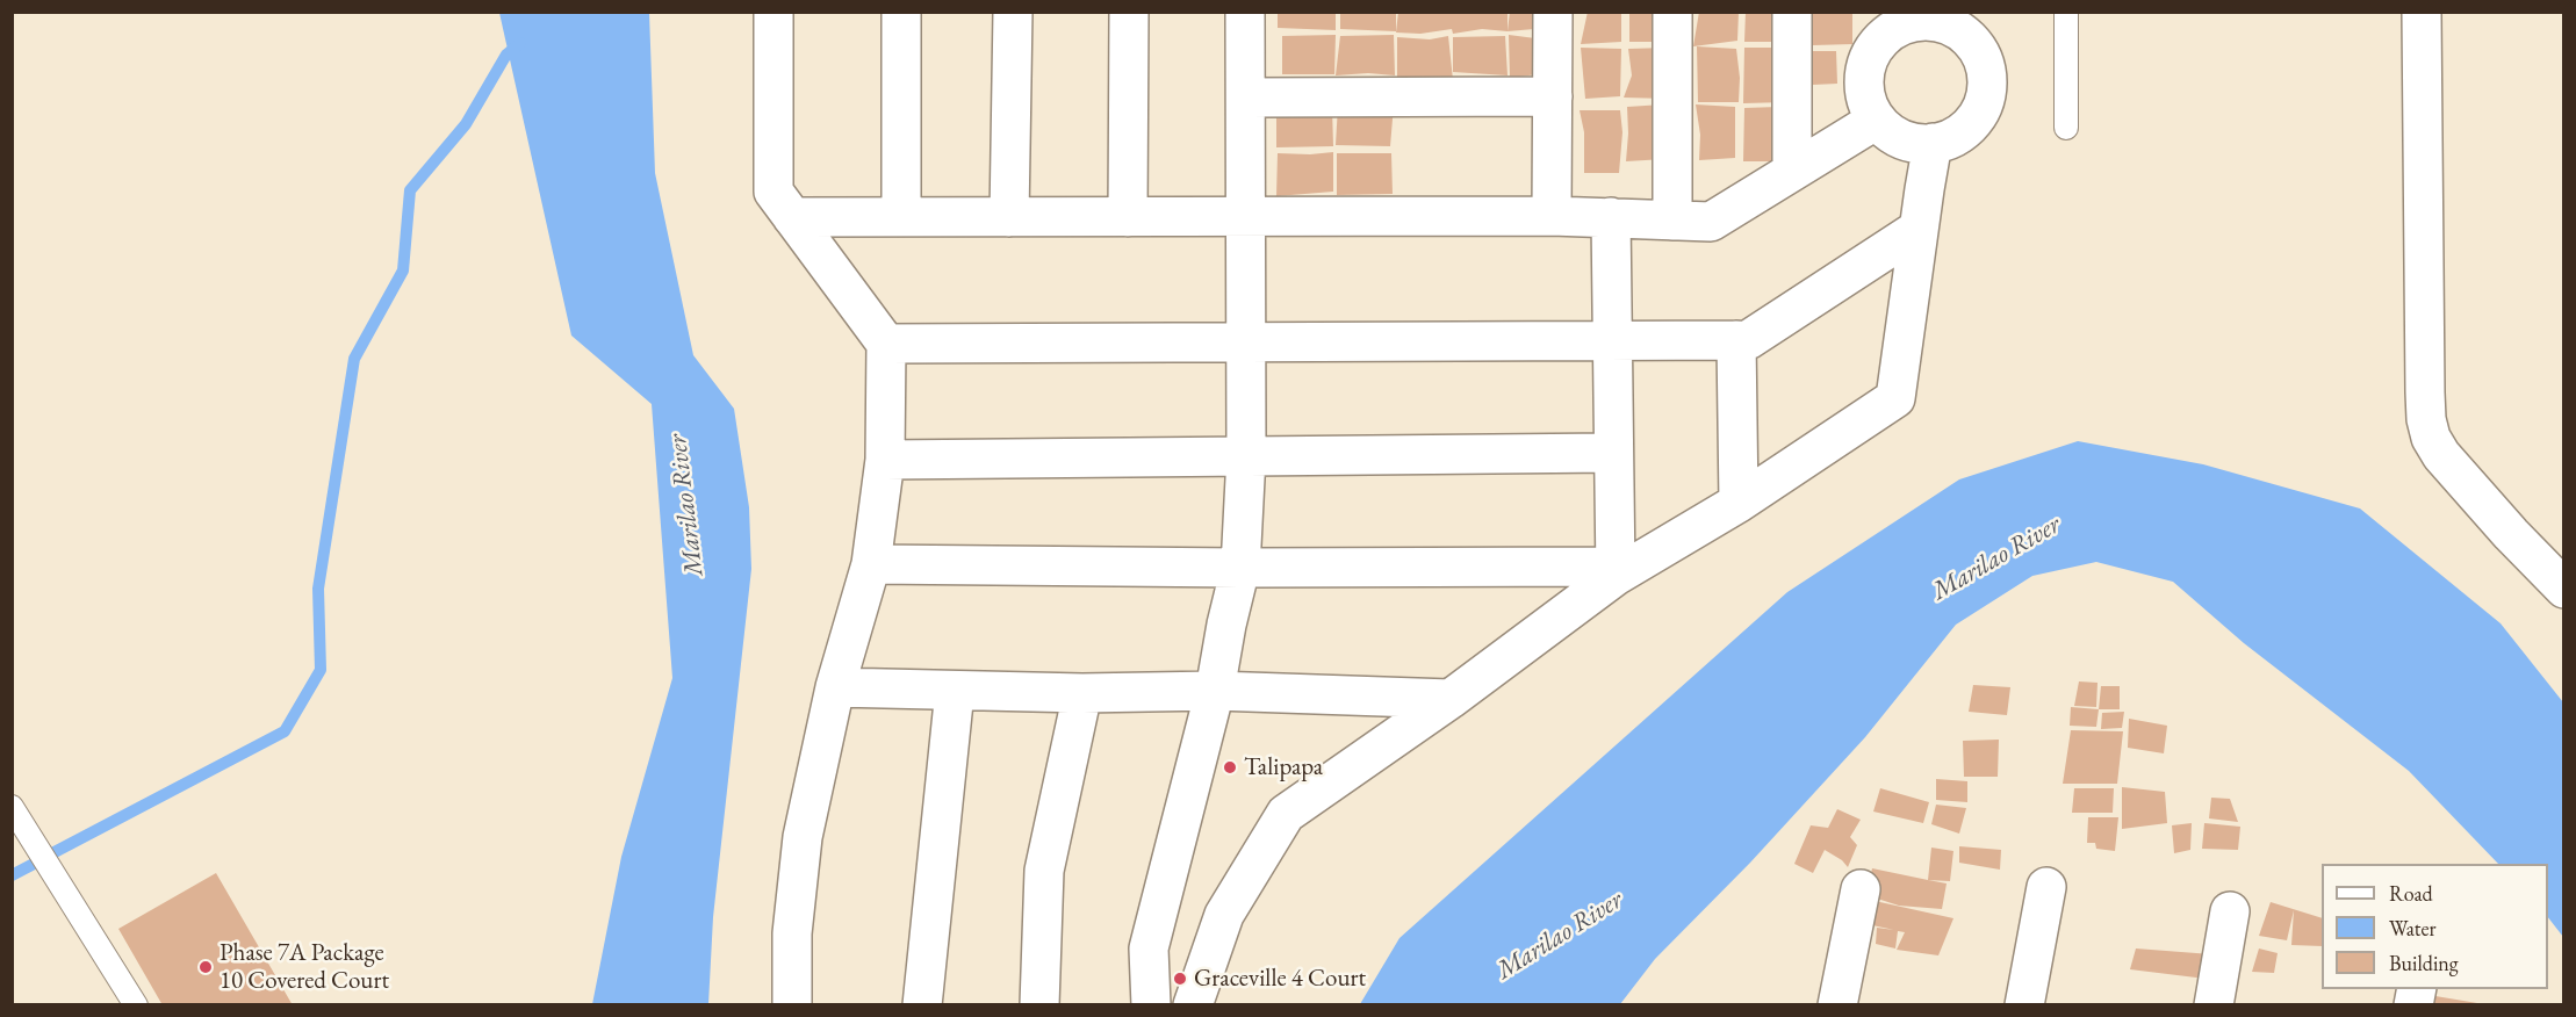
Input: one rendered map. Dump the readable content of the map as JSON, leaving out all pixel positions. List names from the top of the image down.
{
  "water": ["Marilao River"],
  "places": ["Talipapa", "Phase 7A Package 10 Covered Court", "Graceville 4 Court"],
  "legend": ["Road", "Water", "Building"]
}
